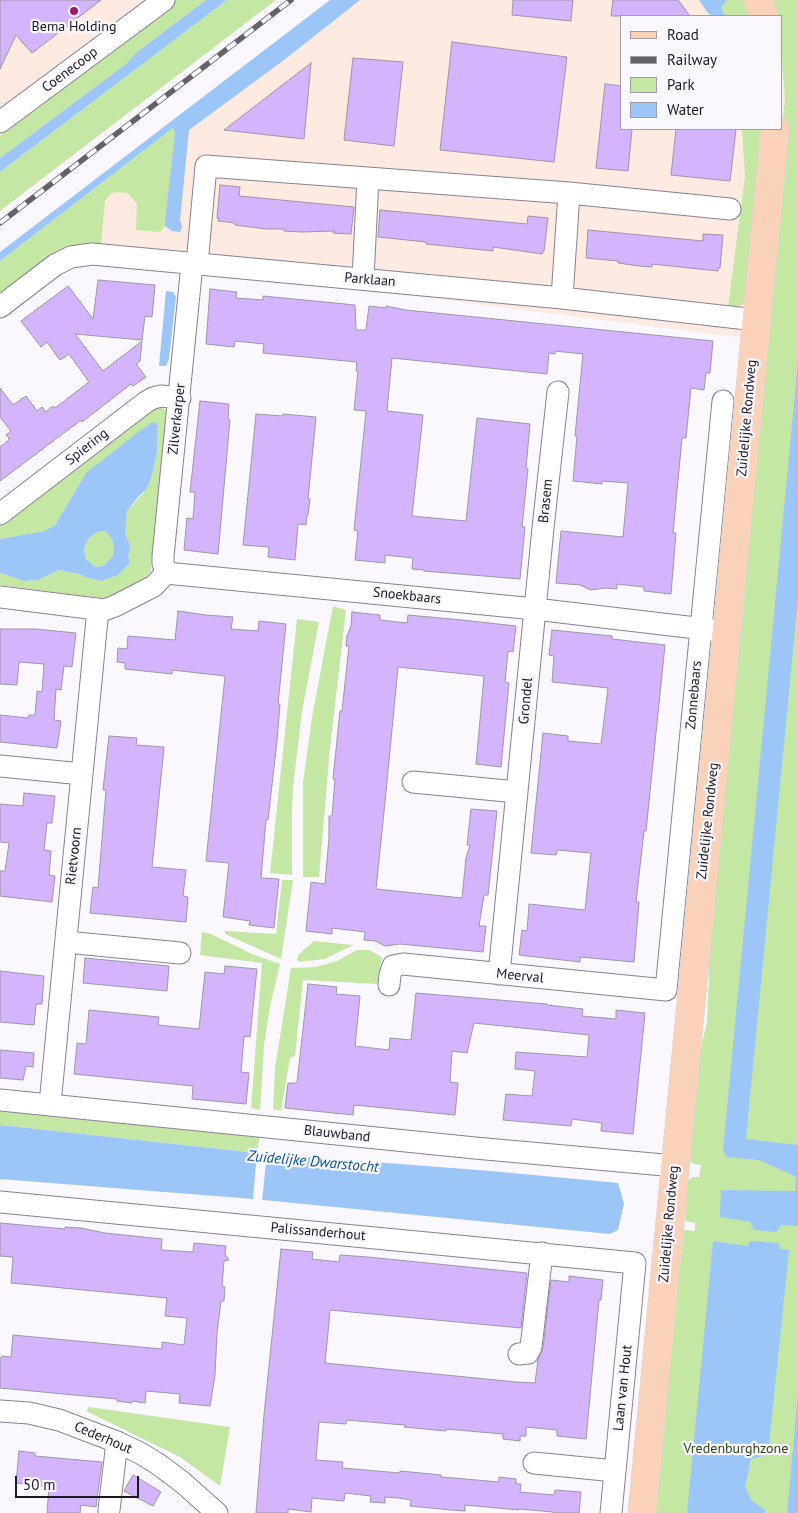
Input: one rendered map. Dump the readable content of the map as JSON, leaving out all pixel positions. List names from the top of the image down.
{
  "streets": {
    "main road": ["Zuidelijke Rondweg"],
    "street": [
      "Coenecoop",
      "Parklaan",
      "Zilverkarper",
      "Spiering",
      "Brasem",
      "Snoekbaars",
      "Zonnebaars",
      "Grondel",
      "Rietvoorn",
      "Meerval",
      "Blauwband",
      "Palissanderhout",
      "Laan van Hout",
      "Cederhout"
    ]
  },
  "crossings": [
    ["Parklaan", "Zuidelijke Rondweg"],
    ["Parklaan", "Zilverkarper"],
    ["Zuidelijke Rondweg", "Snoekbaars"],
    ["Zuidelijke Rondweg", "Blauwband"],
    ["Zilverkarper", "Spiering"],
    ["Zilverkarper", "Snoekbaars"],
    ["Brasem", "Snoekbaars"],
    ["Brasem", "Grondel"],
    ["Snoekbaars", "Zonnebaars"],
    ["Snoekbaars", "Grondel"],
    ["Zonnebaars", "Meerval"],
    ["Grondel", "Meerval"],
    ["Rietvoorn", "Blauwband"],
    ["Palissanderhout", "Laan van Hout"]
  ],
  "water": ["Zuidelijke Dwarstocht"],
  "parks": ["Vredenburghzone"],
  "places": ["Bema Holding"],
  "legend": [
    "Road",
    "Railway",
    "Park",
    "Water"
  ],
  "scale_bar": "50 m"
}
